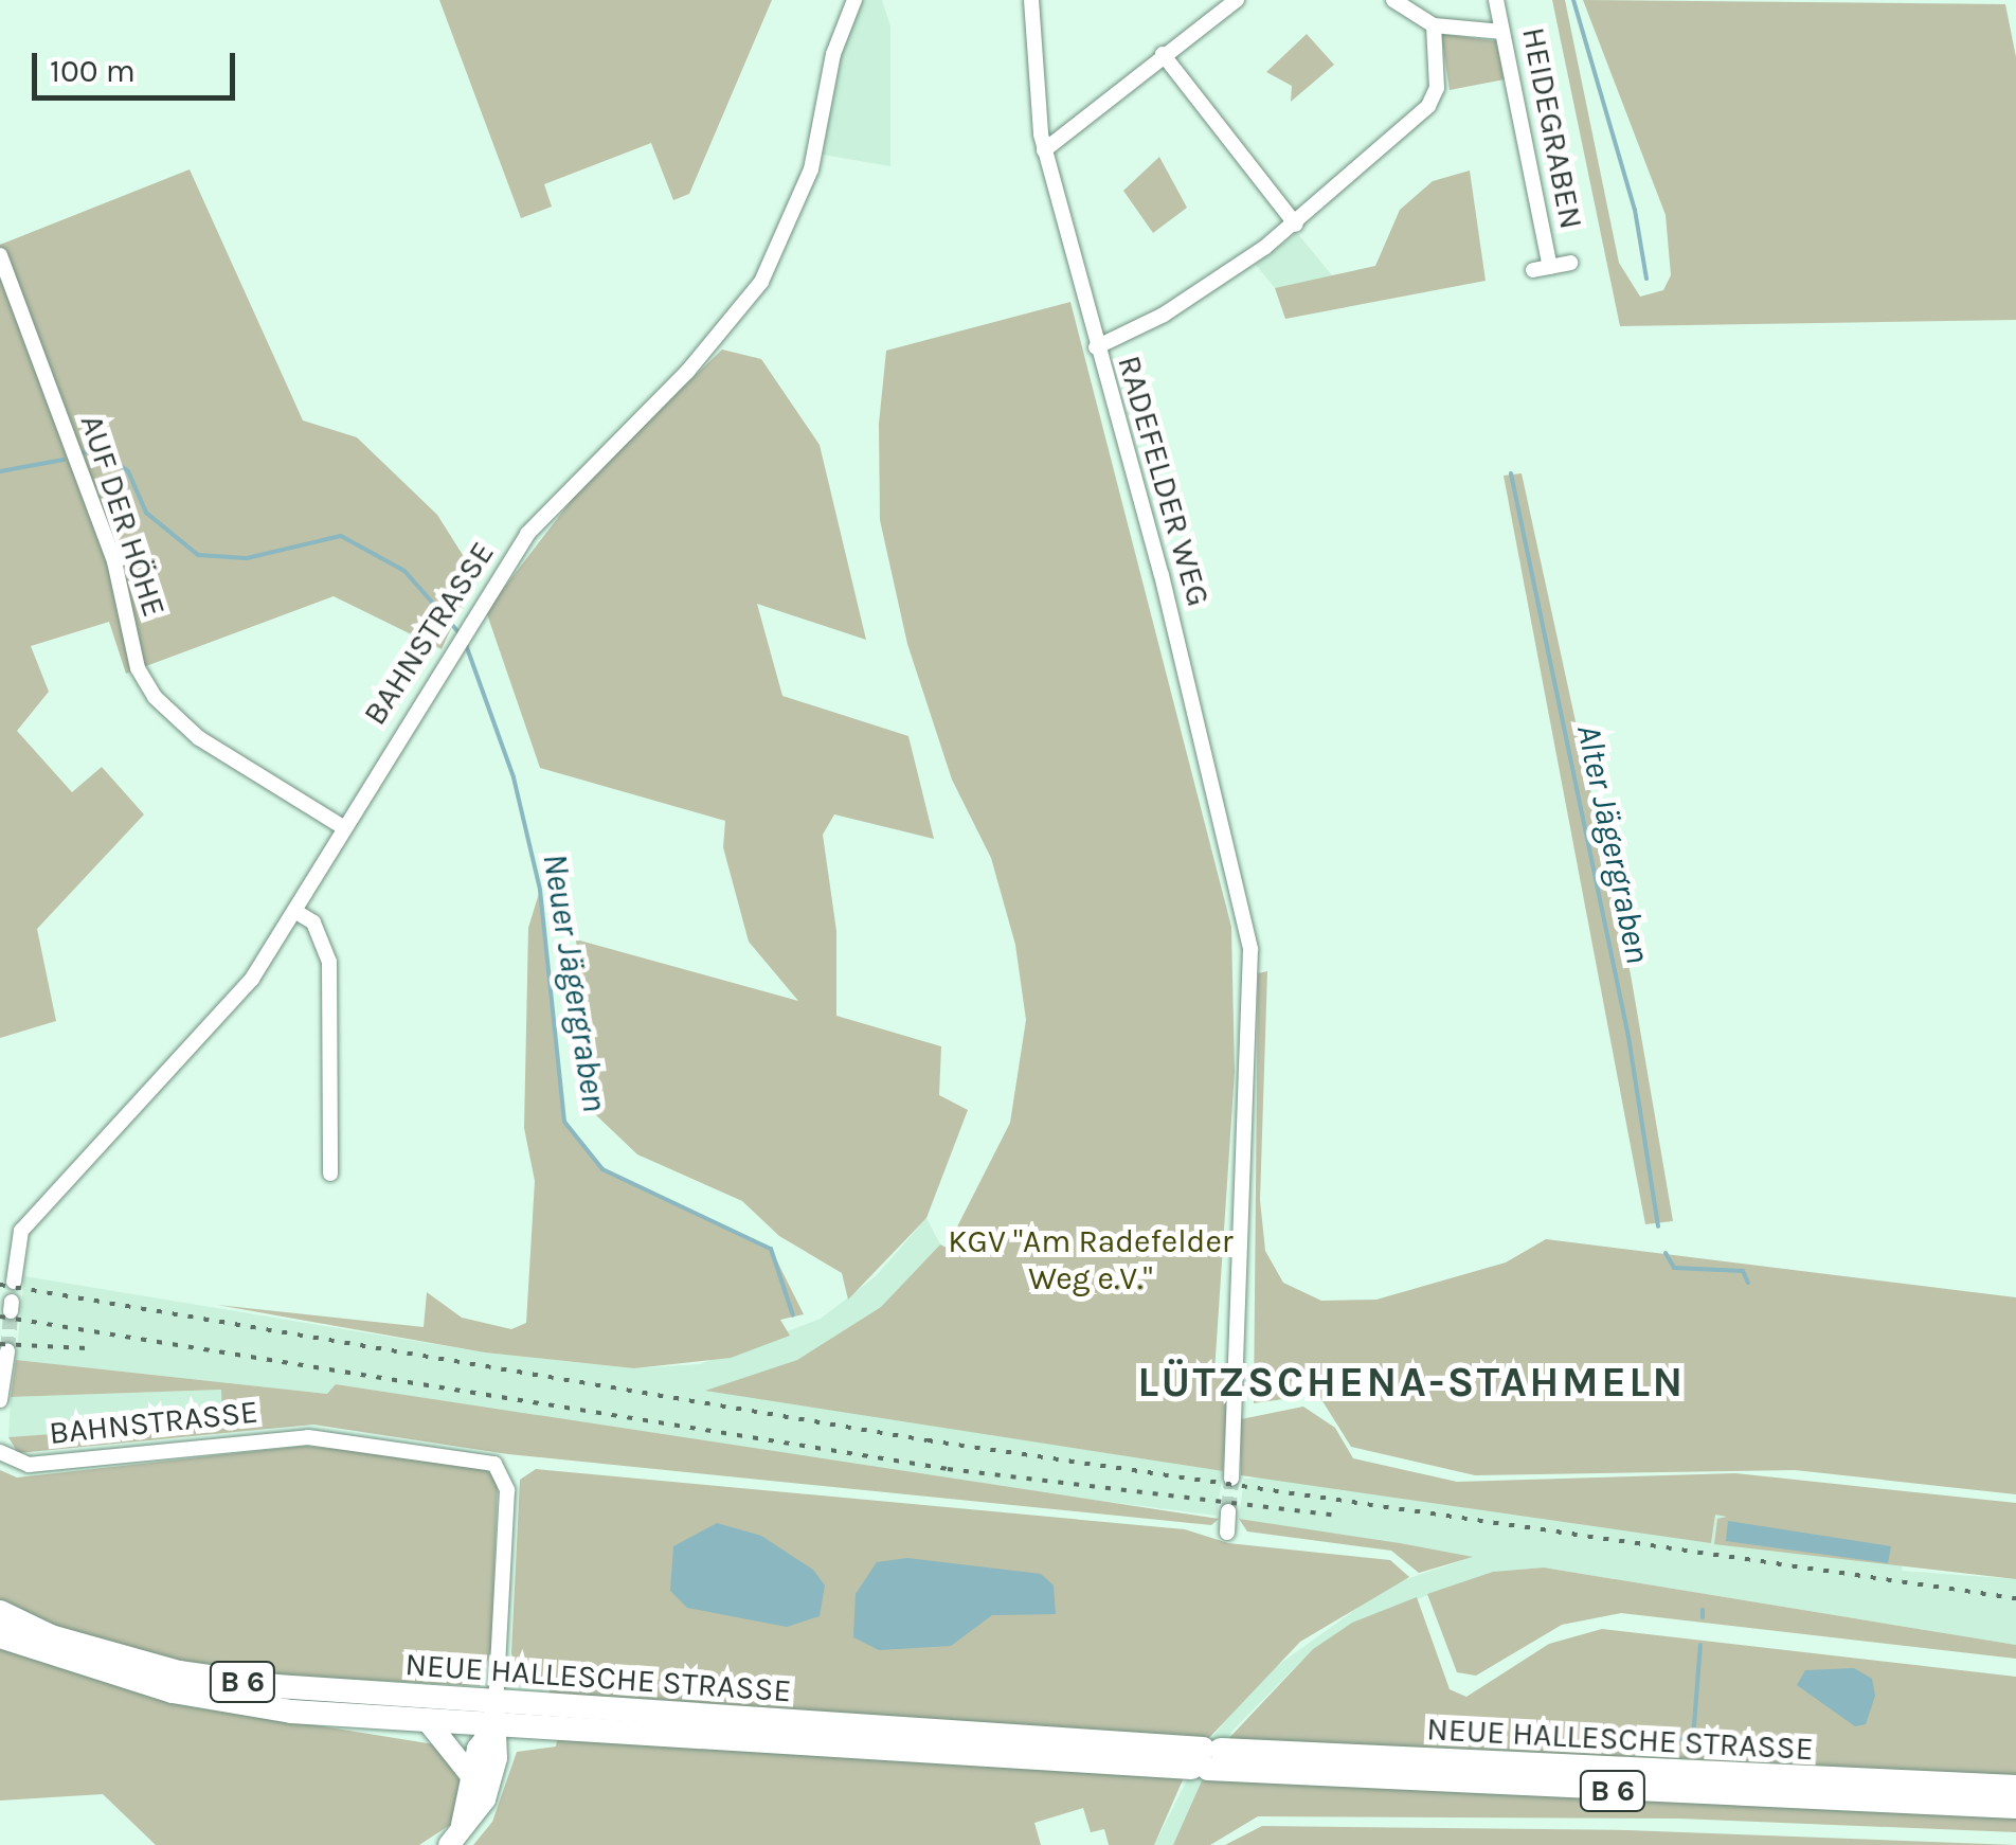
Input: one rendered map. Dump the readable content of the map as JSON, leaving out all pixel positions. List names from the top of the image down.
{
  "streets": {
    "main road": ["NEUE HALLESCHE STRASSE", "B 6"],
    "street": [
      "HEIDEGRABEN",
      "RADEFELDER WEG",
      "AUF DER HÖHE",
      "BAHNSTRASSE"
    ]
  },
  "crossings": [
    ["AUF DER HÖHE", "BAHNSTRASSE"],
    ["BAHNSTRASSE", "NEUE HALLESCHE STRASSE"]
  ],
  "districts": ["LÜTZSCHENA-STAHMELN"],
  "water": ["Alter Jägergraben", "Neuer Jägergraben"],
  "parks": ["KGV \"Am Radefelder Weg e.V.\""],
  "scale_bar": "100 m"
}
